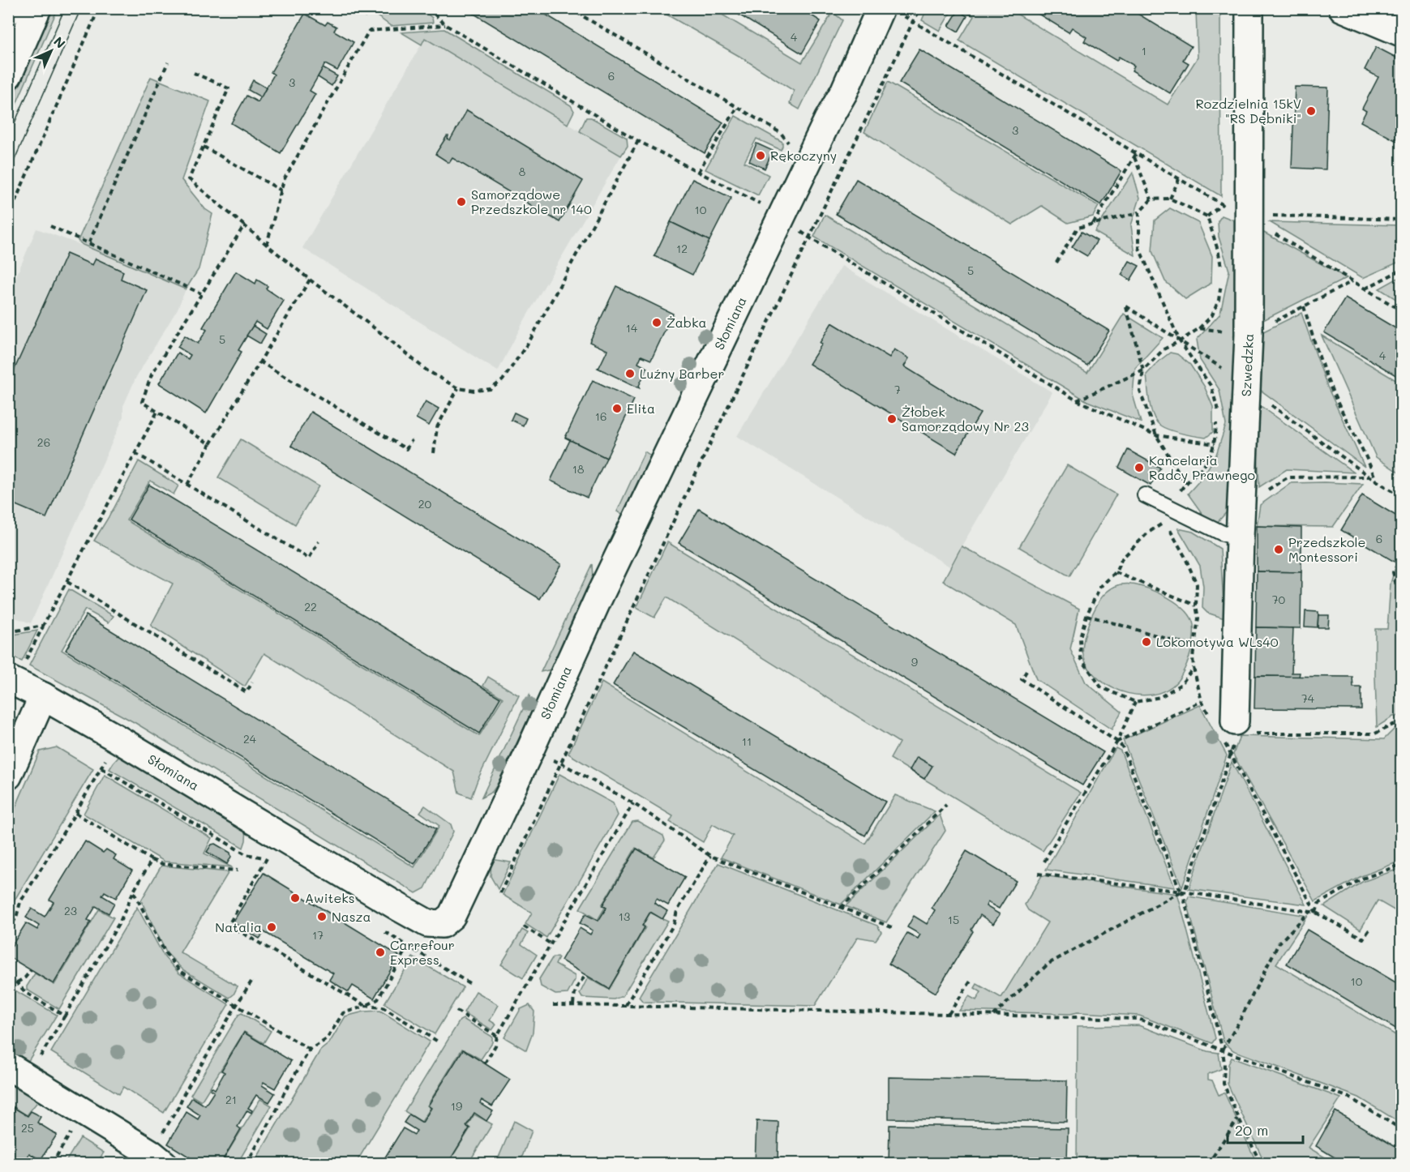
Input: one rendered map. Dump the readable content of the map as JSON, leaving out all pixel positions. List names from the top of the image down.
{
  "streets": {
    "street": ["Słomiana", "Szwedzka"]
  },
  "places": [
    "Rozdzielnia 15kV \"RS Dębniki\"",
    "Rękoczyny",
    "Samorządowe Przedszkole nr 140",
    "Żabka",
    "Luźny Barber",
    "Elita",
    "Żłobek Samorządowy Nr 23",
    "Kancelaria Radcy Prawnego",
    "Przedszkole Montessori",
    "Lokomotywa WLs40",
    "Awiteks",
    "Nasza",
    "Natalia",
    "Carrefour Express"
  ],
  "house_numbers": [
    "4",
    "1",
    "6",
    "3",
    "3",
    "8",
    "10",
    "12",
    "5",
    "14",
    "5",
    "4",
    "7",
    "16",
    "26",
    "18",
    "20",
    "6",
    "70",
    "22",
    "9",
    "74",
    "24",
    "11",
    "23",
    "13",
    "15",
    "17",
    "10",
    "21",
    "19",
    "25"
  ],
  "scale_bar": "20 m",
  "north": "top right"
}
